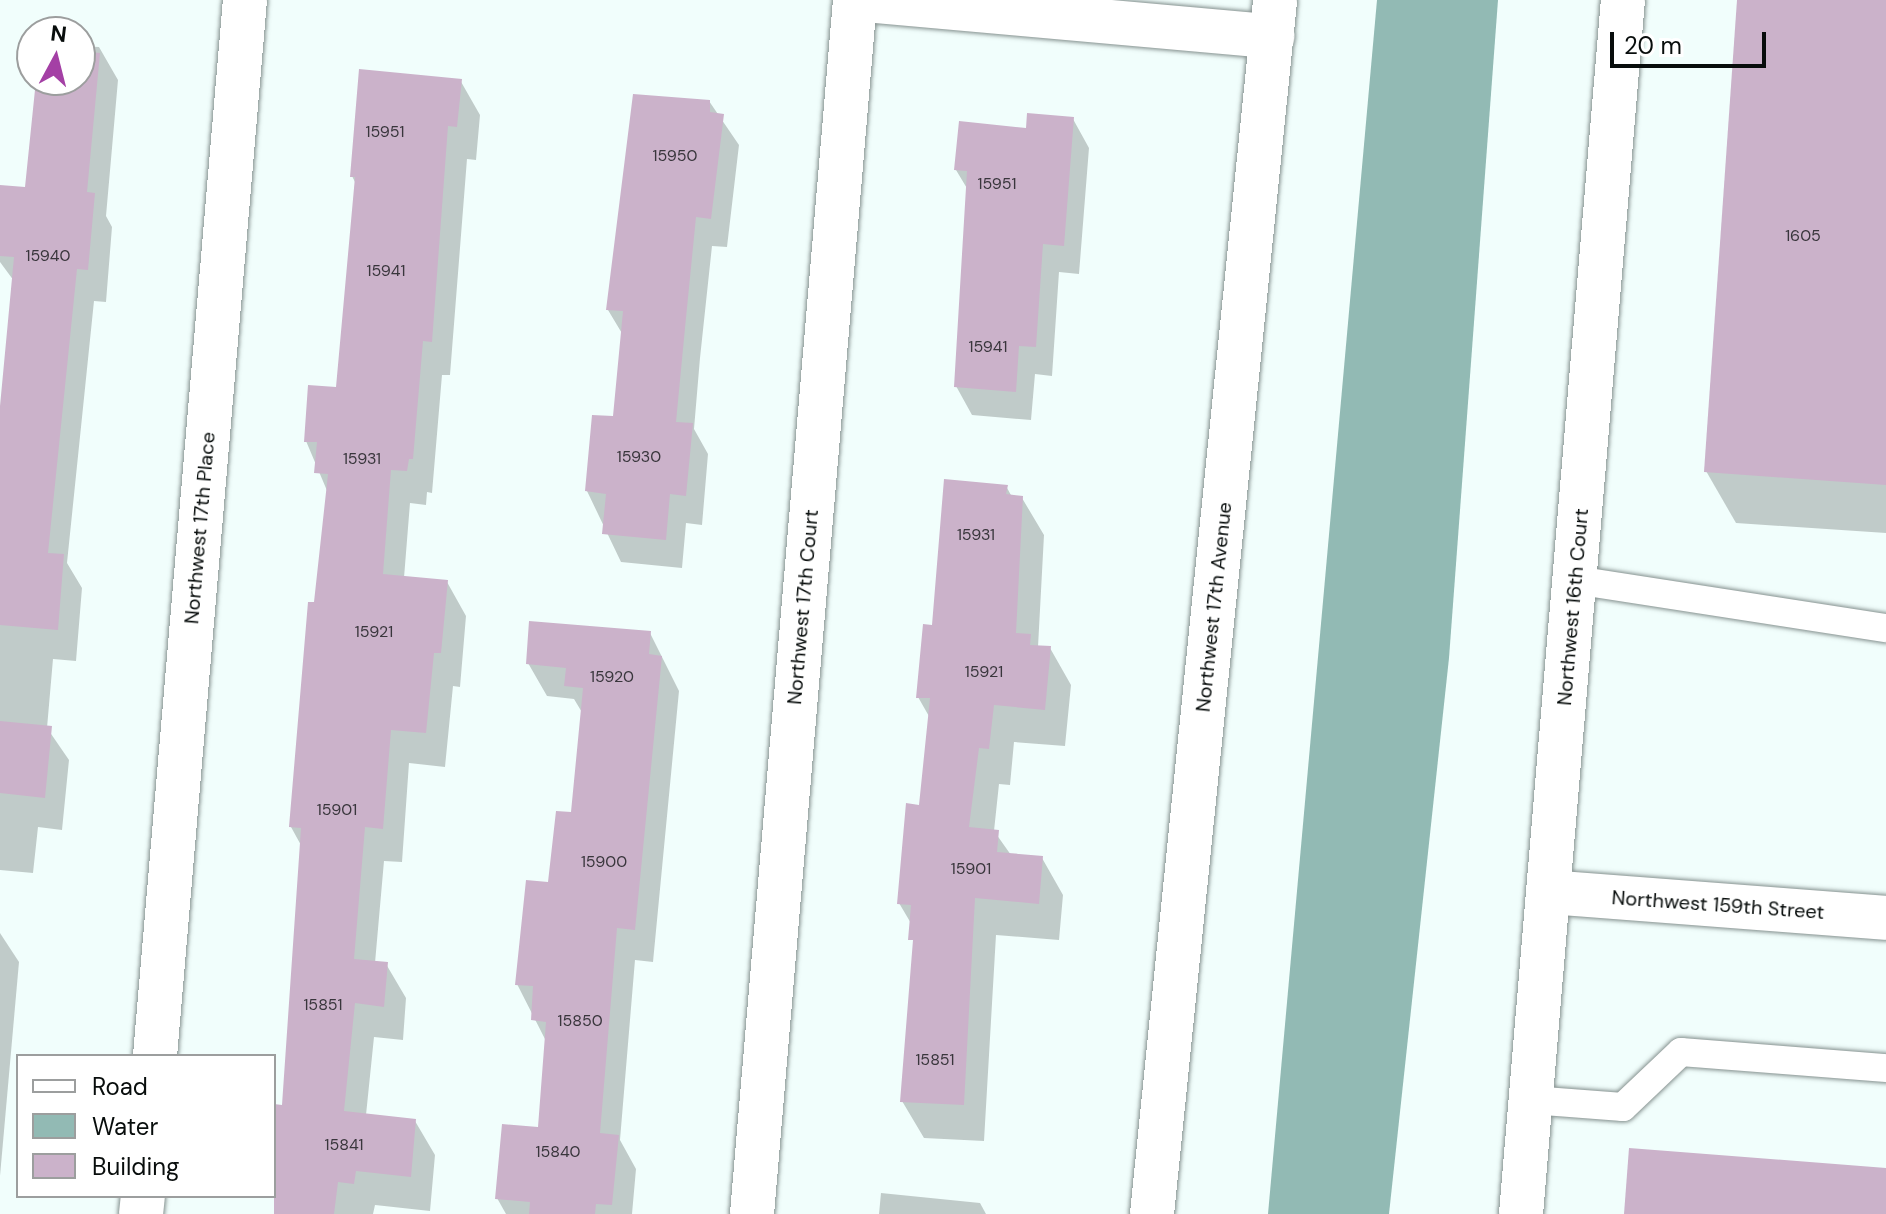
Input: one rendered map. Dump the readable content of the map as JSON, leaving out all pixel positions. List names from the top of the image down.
{
  "streets": {
    "street": [
      "Northwest 17th Place",
      "Northwest 17th Court",
      "Northwest 17th Avenue",
      "Northwest 16th Court",
      "Northwest 159th Street"
    ]
  },
  "crossings": [
    ["Northwest 16th Court", "Northwest 159th Street"]
  ],
  "house_numbers": [
    "15951",
    "15950",
    "15951",
    "1605",
    "15940",
    "15941",
    "15941",
    "15930",
    "15931",
    "15931",
    "15921",
    "15921",
    "15920",
    "15901",
    "15900",
    "15901",
    "15851",
    "15850",
    "15851",
    "15841",
    "15840"
  ],
  "legend": ["Road", "Water", "Building"],
  "scale_bar": "20 m",
  "north": "top"
}
